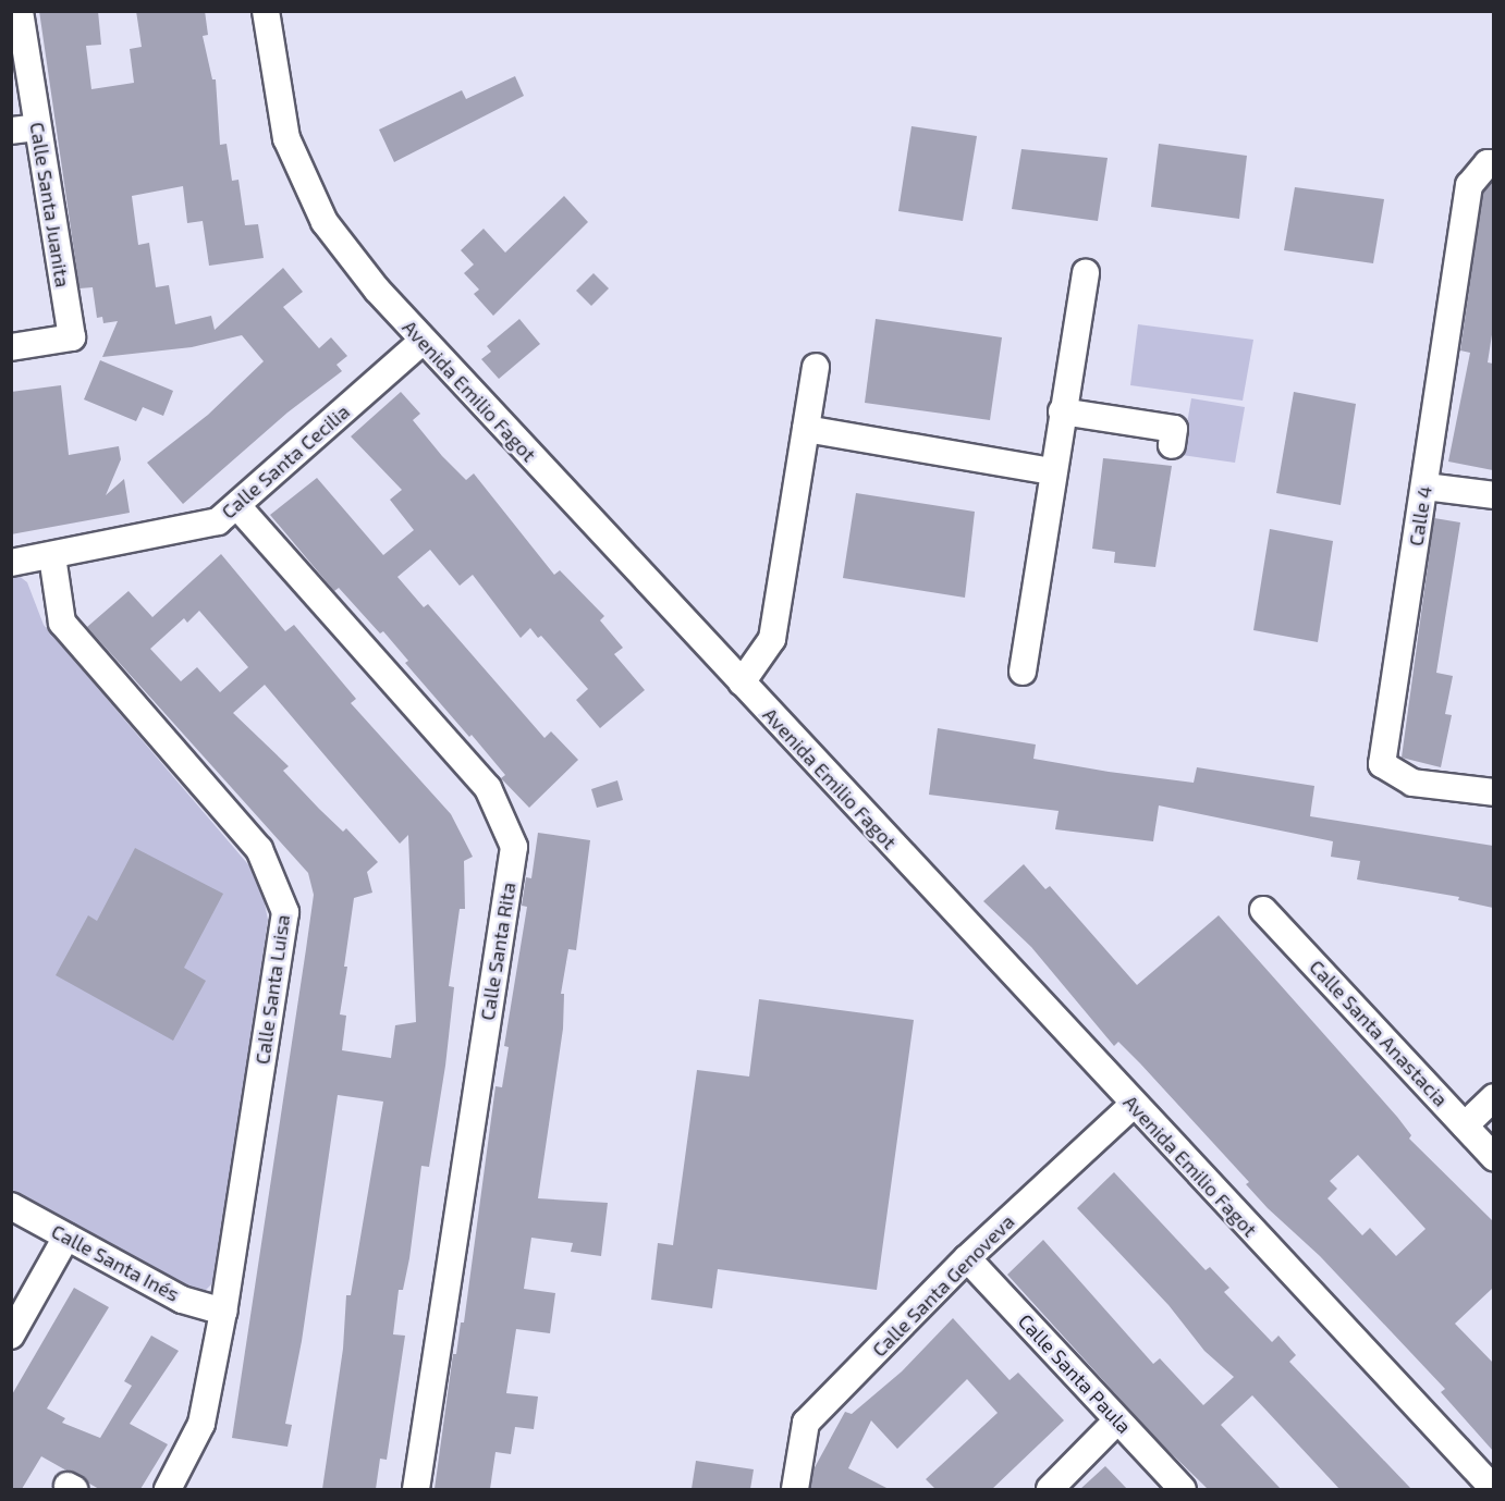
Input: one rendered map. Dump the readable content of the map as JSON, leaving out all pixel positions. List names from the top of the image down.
{
  "streets": {
    "street": [
      "Calle Santa Juanita",
      "Avenida Emilio Fagot",
      "Calle Santa Cecilia",
      "Calle 4",
      "Calle Santa Rita",
      "Calle Santa Luisa",
      "Calle Santa Anastacia",
      "Calle Santa Inés",
      "Calle Santa Genoveva",
      "Calle Santa Paula"
    ]
  },
  "crossings": [
    ["Avenida Emilio Fagot", "Calle Santa Cecilia"],
    ["Avenida Emilio Fagot", "Calle Santa Genoveva"],
    ["Calle Santa Cecilia", "Calle Santa Rita"],
    ["Calle Santa Cecilia", "Calle Santa Luisa"],
    ["Calle Santa Luisa", "Calle Santa Inés"],
    ["Calle Santa Genoveva", "Calle Santa Paula"]
  ]
}
